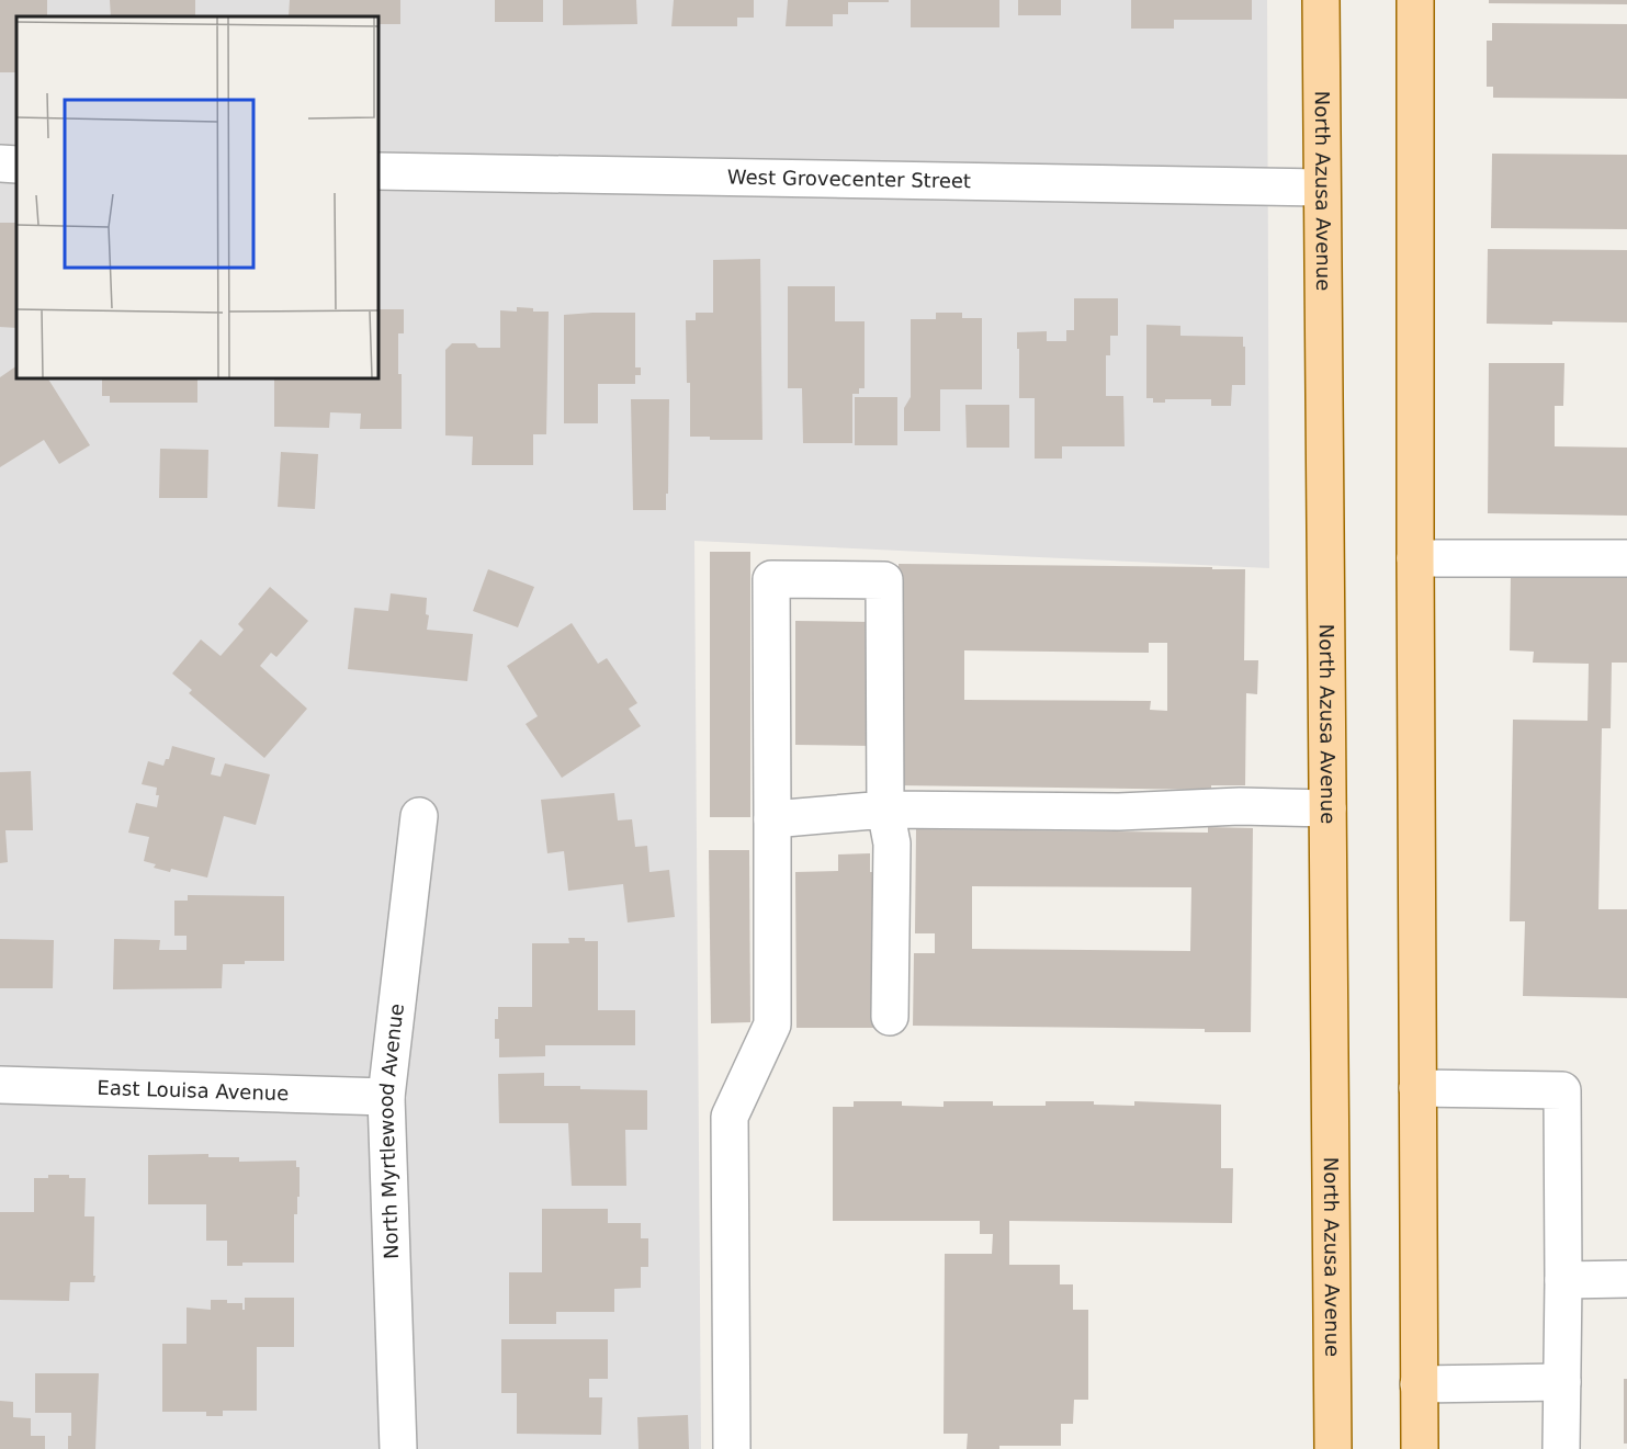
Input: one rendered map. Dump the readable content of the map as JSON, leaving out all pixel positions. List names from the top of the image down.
{
  "streets": {
    "main road": ["North Azusa Avenue"],
    "street": ["West Grovecenter Street", "East Louisa Avenue", "North Myrtlewood Avenue"]
  },
  "crossings": [
    ["West Grovecenter Street", "North Azusa Avenue"],
    ["East Louisa Avenue", "North Myrtlewood Avenue"]
  ]
}
